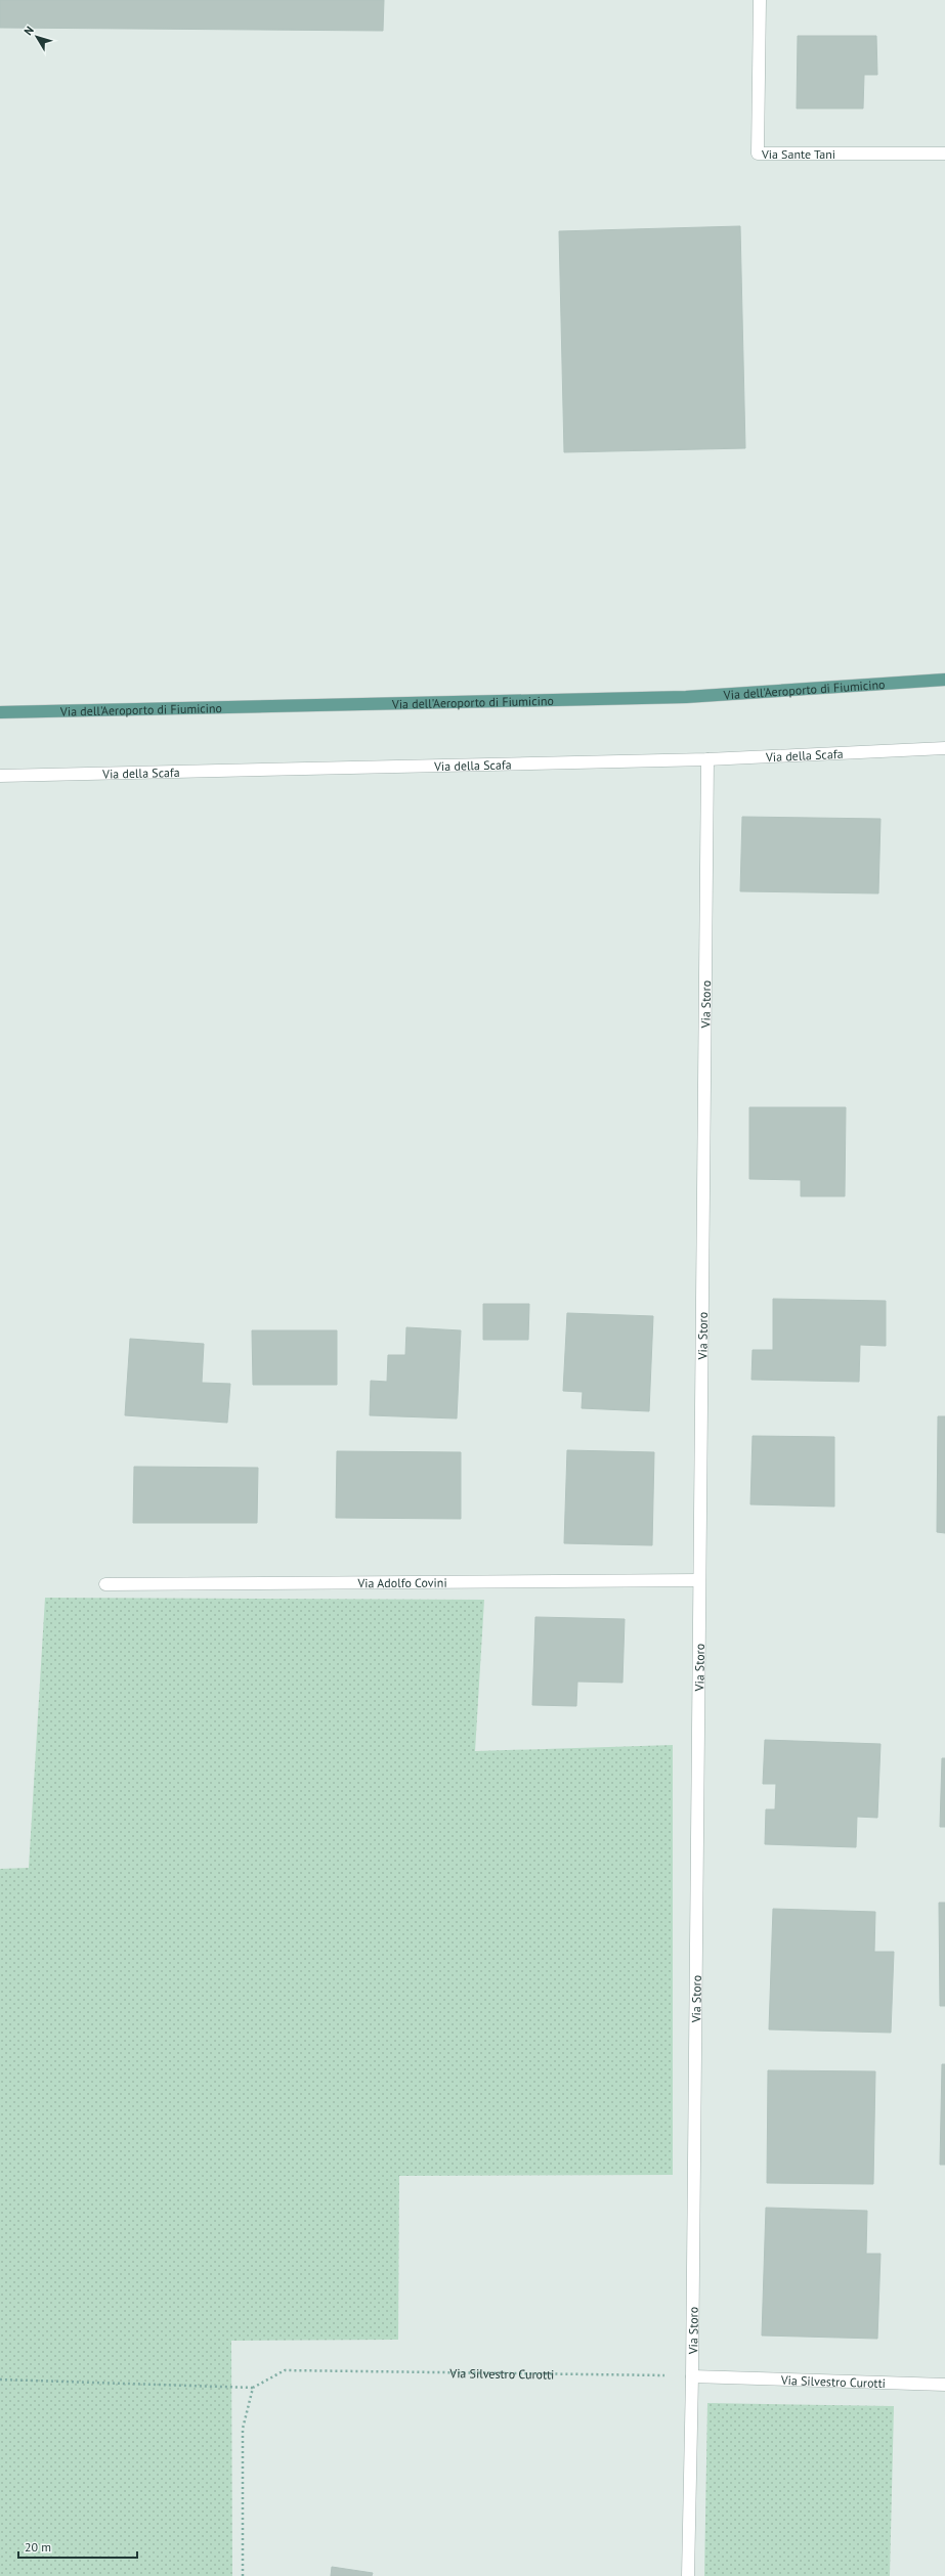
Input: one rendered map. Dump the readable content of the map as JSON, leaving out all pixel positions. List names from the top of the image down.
{
  "streets": {
    "main road": ["Via dell'Aeroporto di Fiumicino"],
    "street": [
      "Via Sante Tani",
      "Via della Scafa",
      "Via Storo",
      "Via Adolfo Covini",
      "Via Silvestro Curotti"
    ]
  },
  "crossings": [
    ["Via della Scafa", "Via Storo"],
    ["Via Storo", "Via Adolfo Covini"],
    ["Via Storo", "Via Silvestro Curotti"]
  ],
  "scale_bar": "20 m",
  "north": "top left"
}
